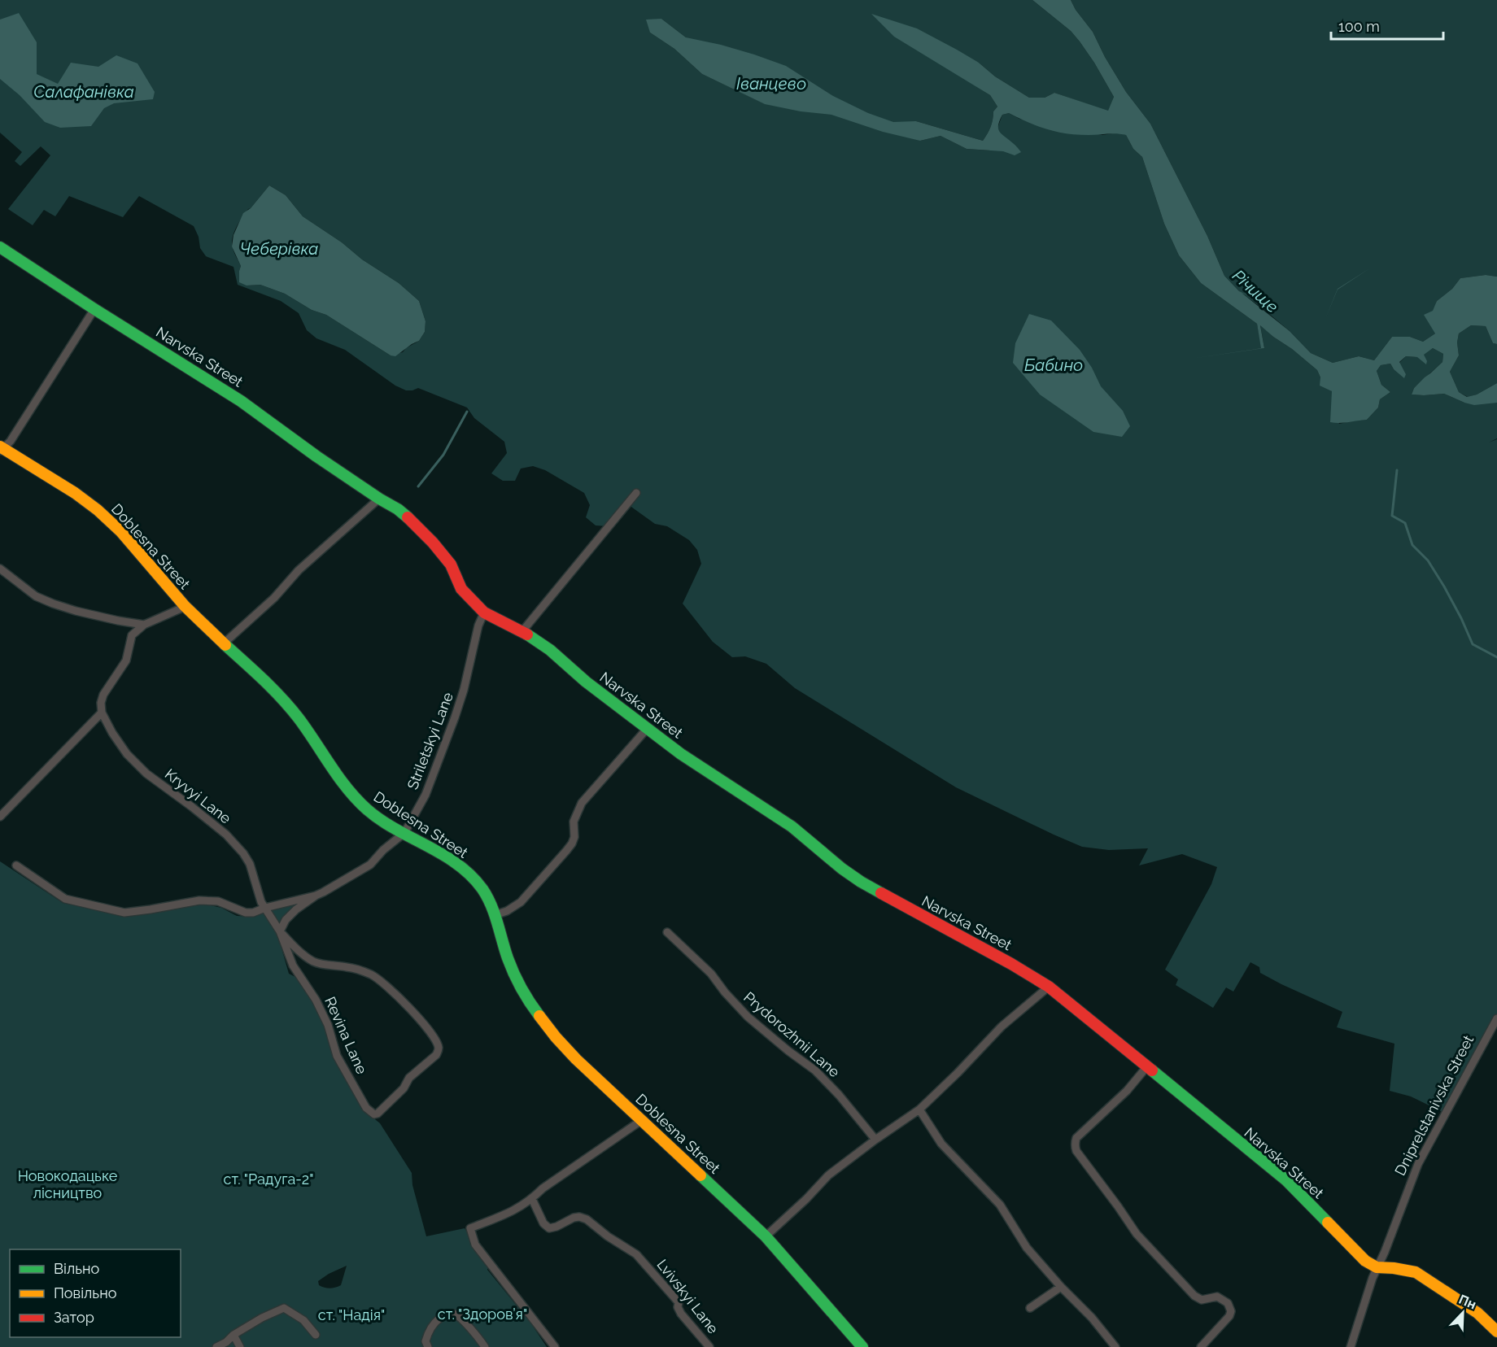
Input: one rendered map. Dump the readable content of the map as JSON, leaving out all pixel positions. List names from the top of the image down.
{
  "streets": {
    "street": [
      "Narvska Street",
      "Doblesna Street",
      "Striletskyi Lane",
      "Kryvyi Lane",
      "Prydorozhnii Lane",
      "Revina Lane",
      "Dniprelstanivska Street",
      "Lvivskyi Lane"
    ]
  },
  "crossings": [
    ["Narvska Street", "Striletskyi Lane"],
    ["Narvska Street", "Dniprelstanivska Street"],
    ["Doblesna Street", "Striletskyi Lane"],
    ["Striletskyi Lane", "Kryvyi Lane"],
    ["Striletskyi Lane", "Revina Lane"],
    ["Kryvyi Lane", "Revina Lane"]
  ],
  "water": [
    "Іванцево",
    "Салафанівка",
    "Чеберівка",
    "Річище",
    "Бабино"
  ],
  "parks": [
    "Новокодацьке лісництво",
    "ст. \"Радуга-2\"",
    "ст. \"Здоров’я\"",
    "ст. \"Надія\""
  ],
  "legend": ["Вільно", "Повільно", "Затор"],
  "scale_bar": "100 m",
  "north": "top right"
}
